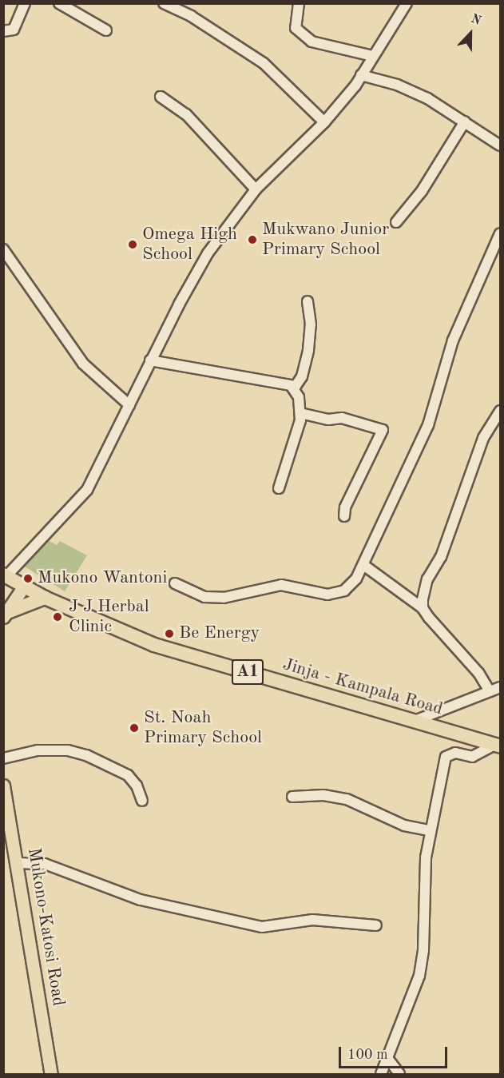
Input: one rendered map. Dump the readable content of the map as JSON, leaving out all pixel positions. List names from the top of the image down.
{
  "streets": {
    "highway": ["A1", "Jinja - Kampala Road"],
    "main road": ["Mukono-Katosi Road"]
  },
  "places": [
    "Mukwano Junior Primary School",
    "Omega High School",
    "Mukono Wantoni",
    "J J Herbal Clinic",
    "Be Energy",
    "St. Noah Primary School"
  ],
  "scale_bar": "100 m",
  "north": "top"
}
